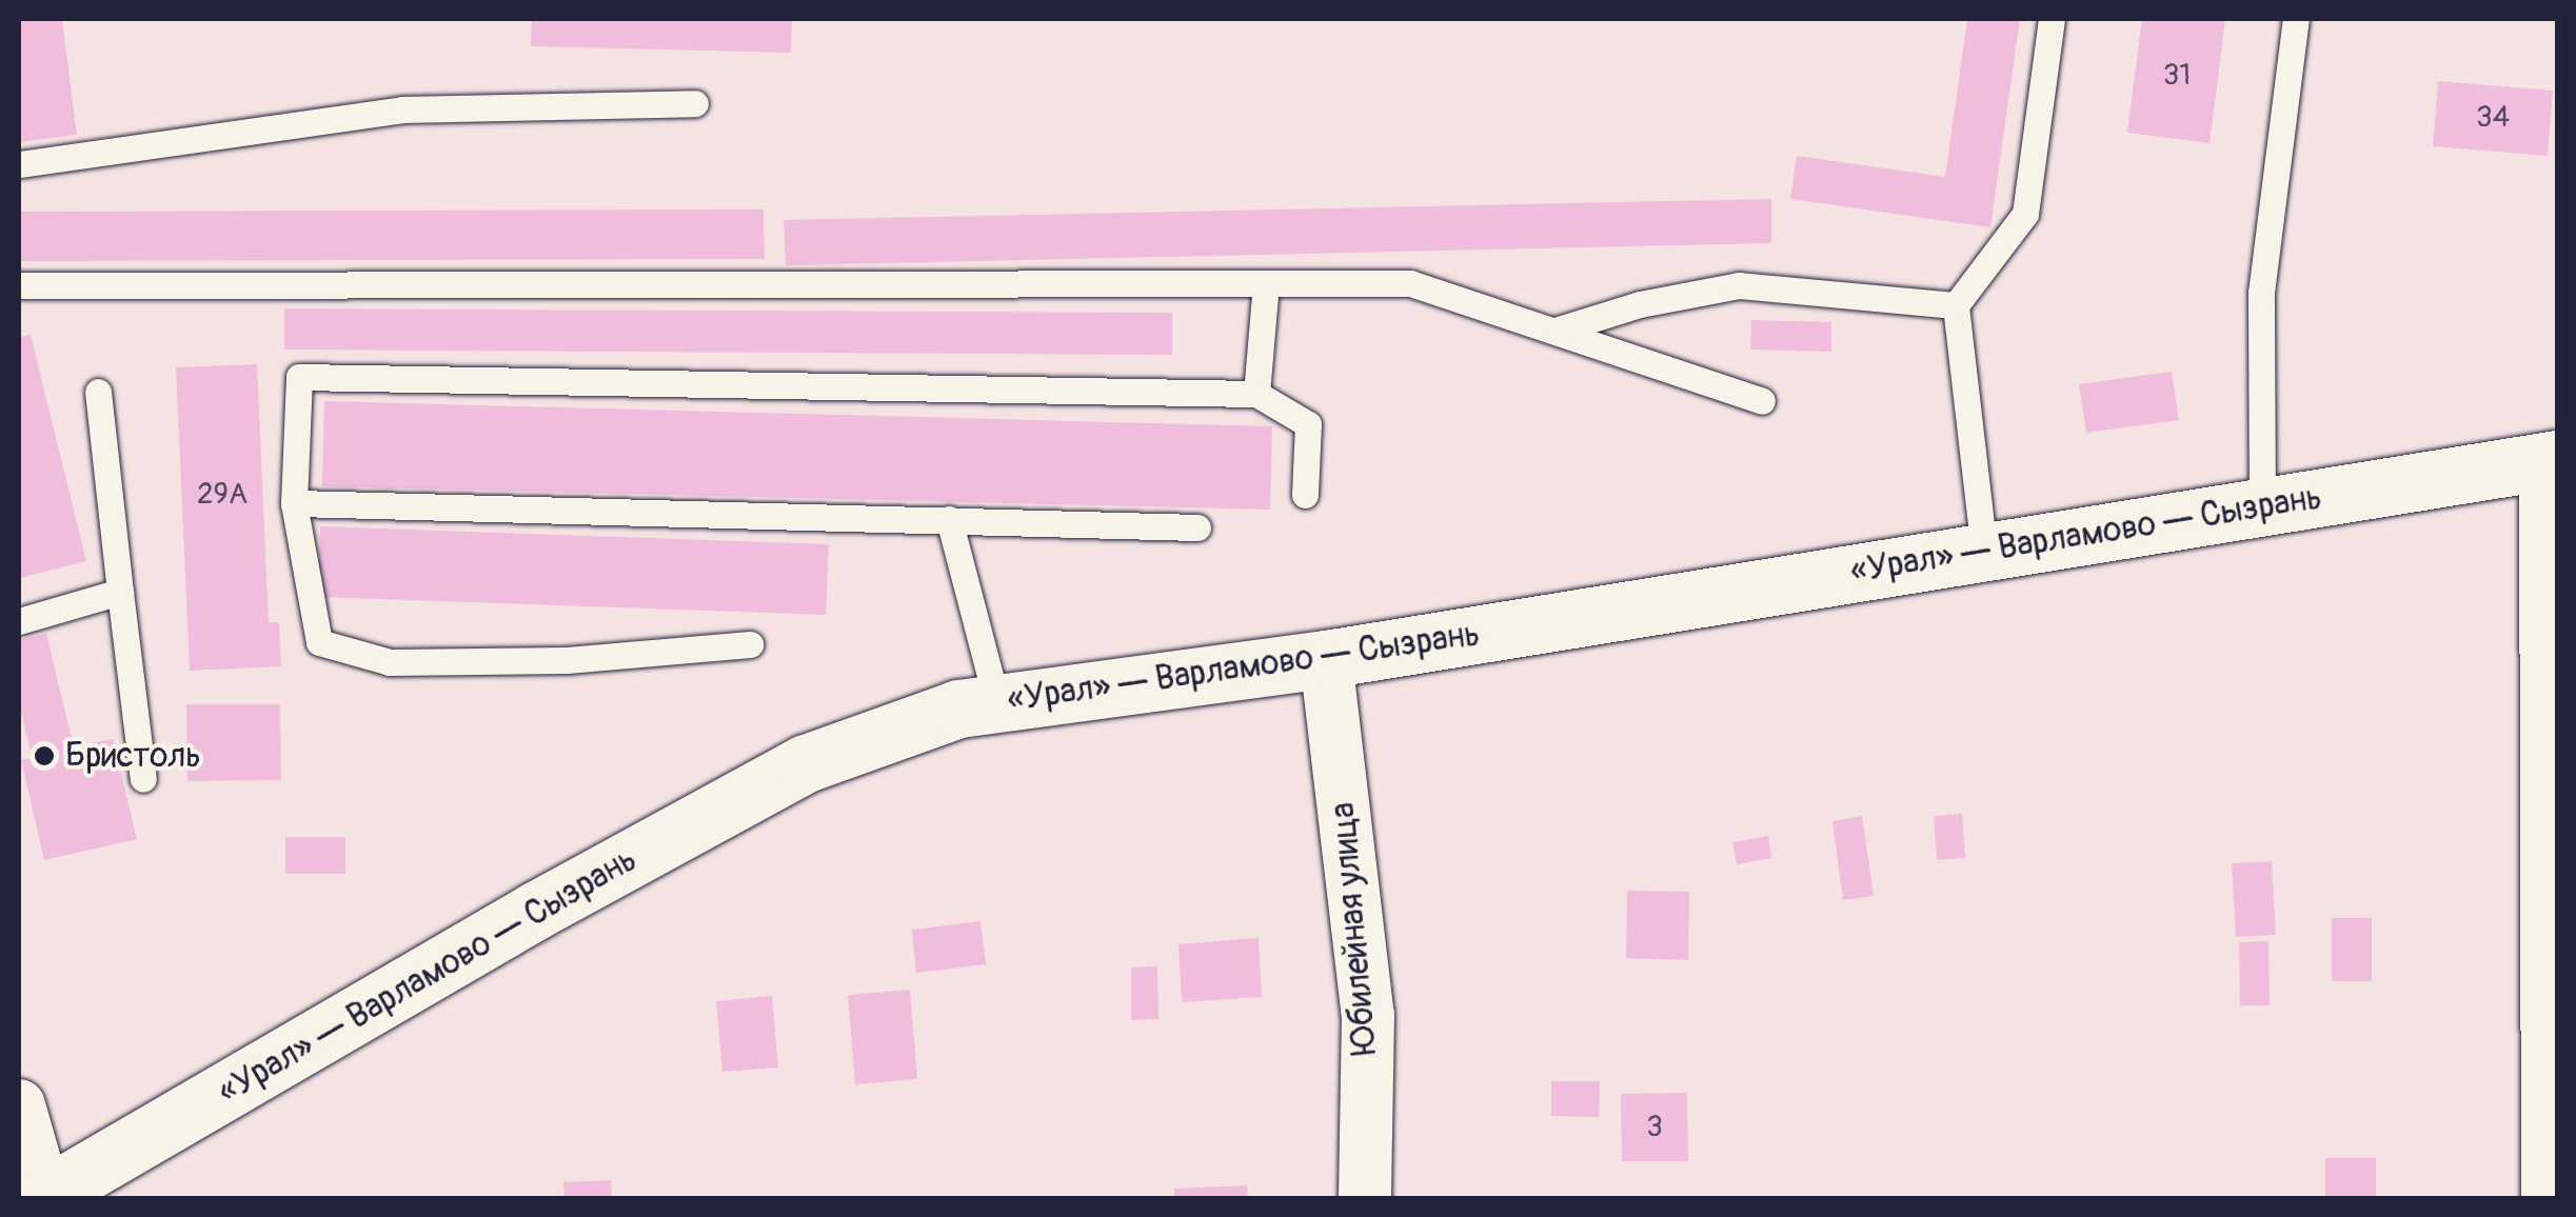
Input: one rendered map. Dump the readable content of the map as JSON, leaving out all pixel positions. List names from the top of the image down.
{
  "streets": {
    "main road": ["«Урал» — Варламово — Сызрань"],
    "street": ["Юбилейная улица"]
  },
  "crossings": [
    ["«Урал» — Варламово — Сызрань", "Юбилейная улица"]
  ],
  "places": ["Бристоль"],
  "house_numbers": [
    "31",
    "34",
    "29А",
    "3"
  ]
}
